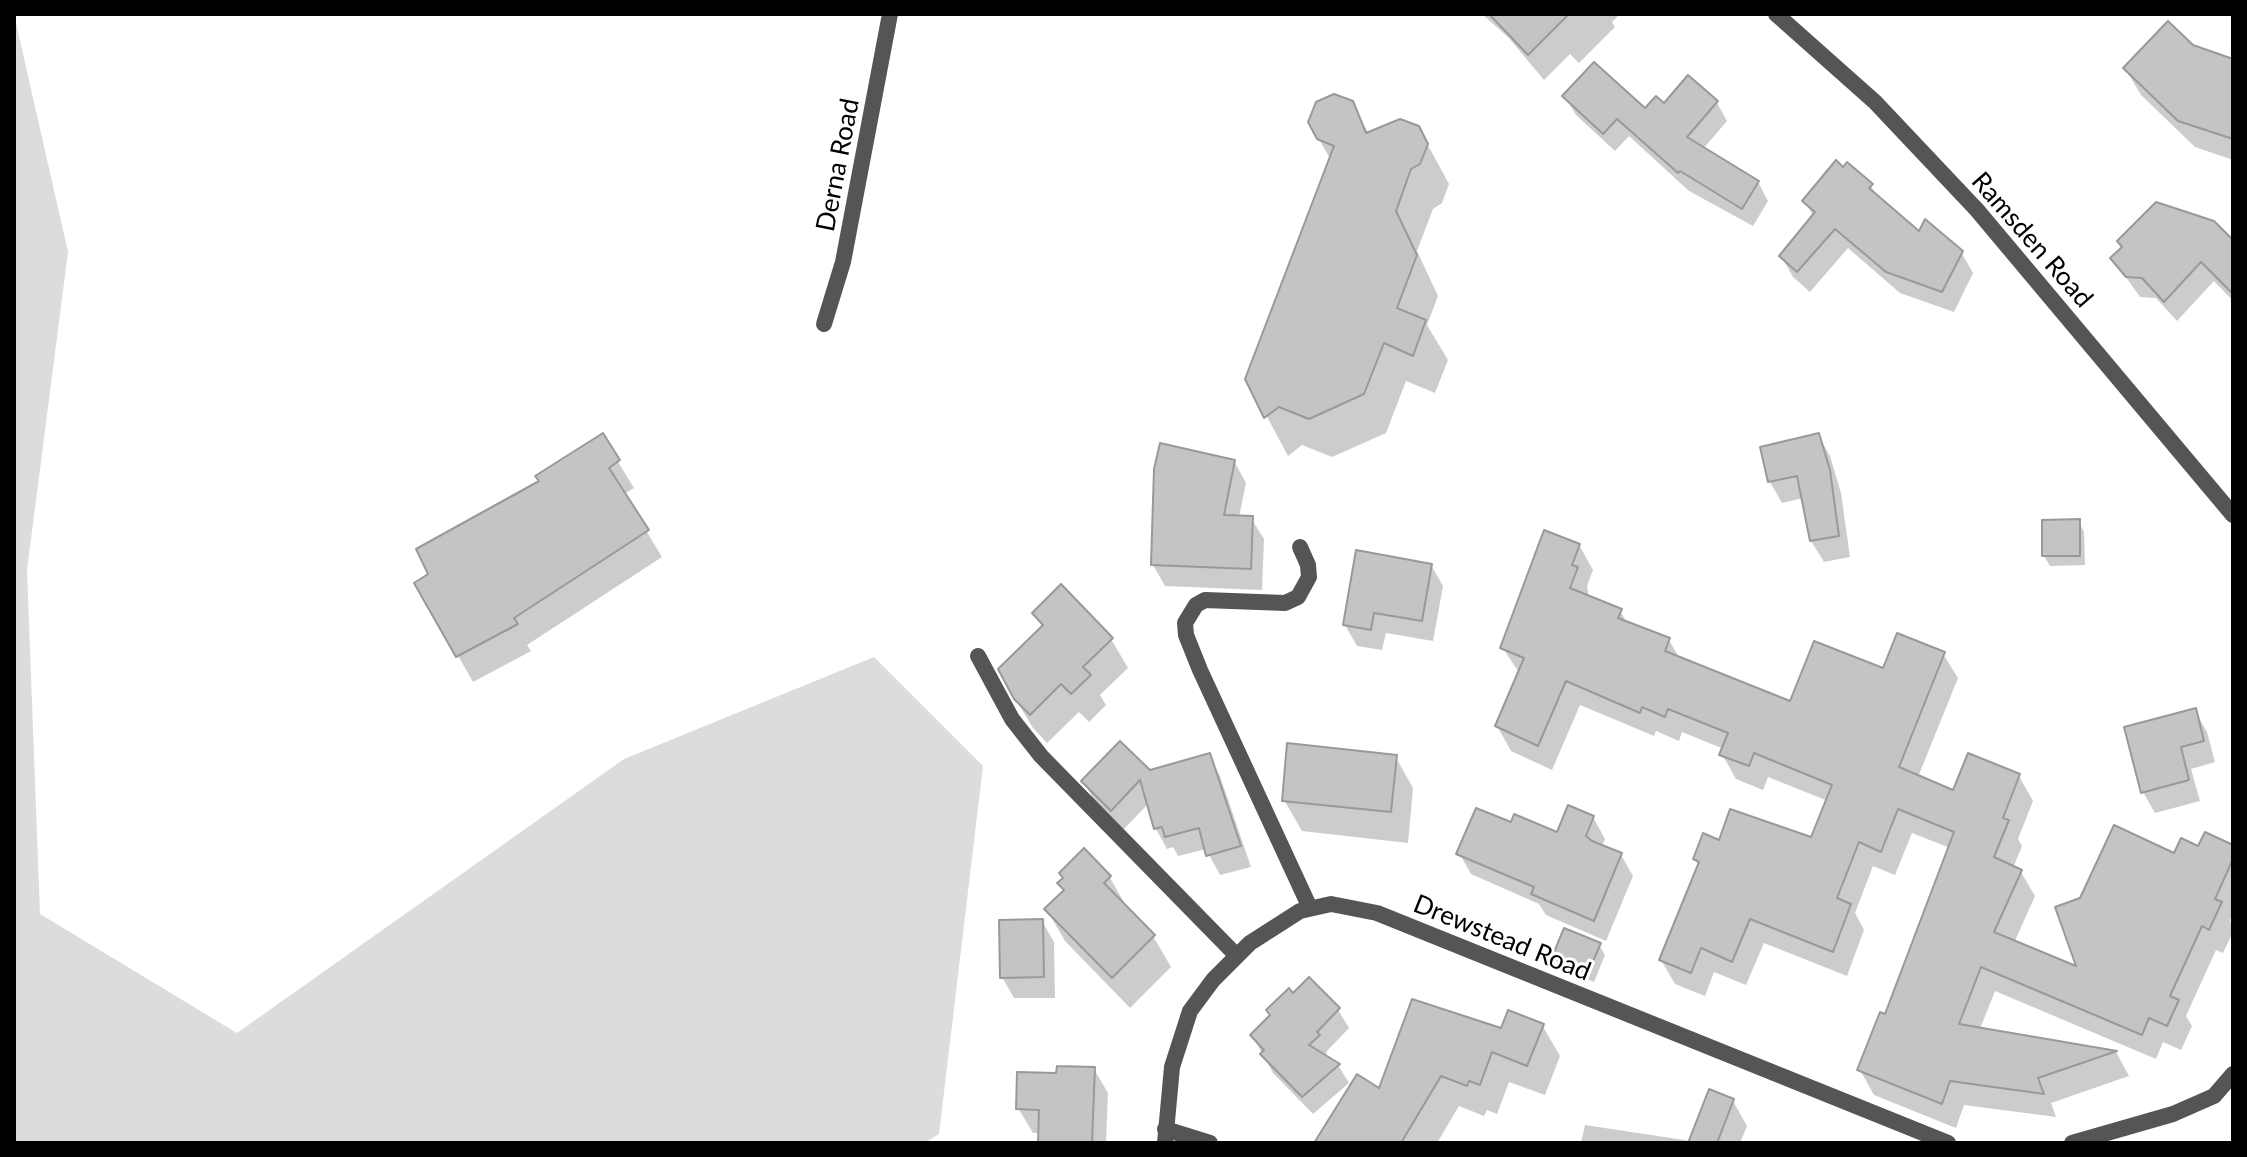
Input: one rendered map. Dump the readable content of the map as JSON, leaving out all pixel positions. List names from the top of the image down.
{
  "streets": {
    "street": ["Derna Road", "Ramsden Road", "Drewstead Road"]
  }
}
